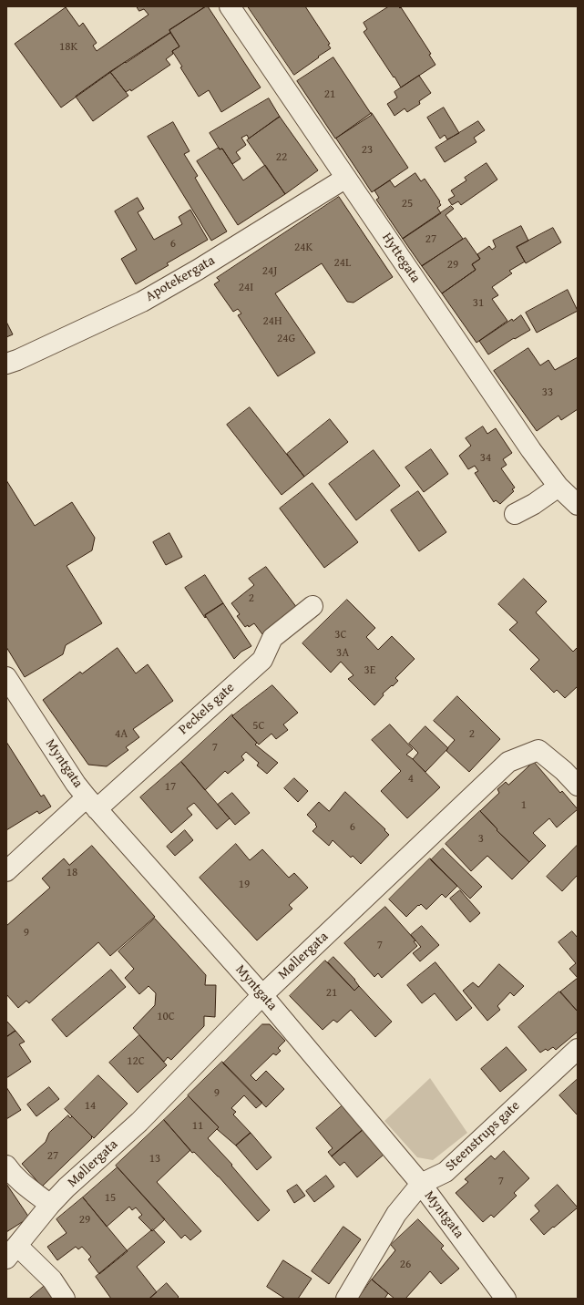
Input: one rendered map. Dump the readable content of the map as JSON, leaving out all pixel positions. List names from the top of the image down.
{
  "streets": {
    "street": [
      "Hyttegata",
      "Apotekergata",
      "Peckels gate",
      "Myntgata",
      "Møllergata",
      "Steenstrups gate"
    ]
  },
  "crossings": [
    ["Hyttegata", "Apotekergata"],
    ["Peckels gate", "Myntgata"],
    ["Myntgata", "Møllergata"],
    ["Myntgata", "Steenstrups gate"]
  ],
  "house_numbers": [
    "18K",
    "21",
    "23",
    "22",
    "25",
    "27",
    "6",
    "24K",
    "24L",
    "29",
    "24J",
    "24I",
    "31",
    "24H",
    "24G",
    "33",
    "34",
    "2",
    "3C",
    "3A",
    "3E",
    "5C",
    "4A",
    "2",
    "7",
    "4",
    "17",
    "1",
    "6",
    "3",
    "18",
    "19",
    "9",
    "7",
    "21",
    "10C",
    "12C",
    "9",
    "14",
    "11",
    "27",
    "13",
    "7",
    "15",
    "29",
    "26"
  ]
}
